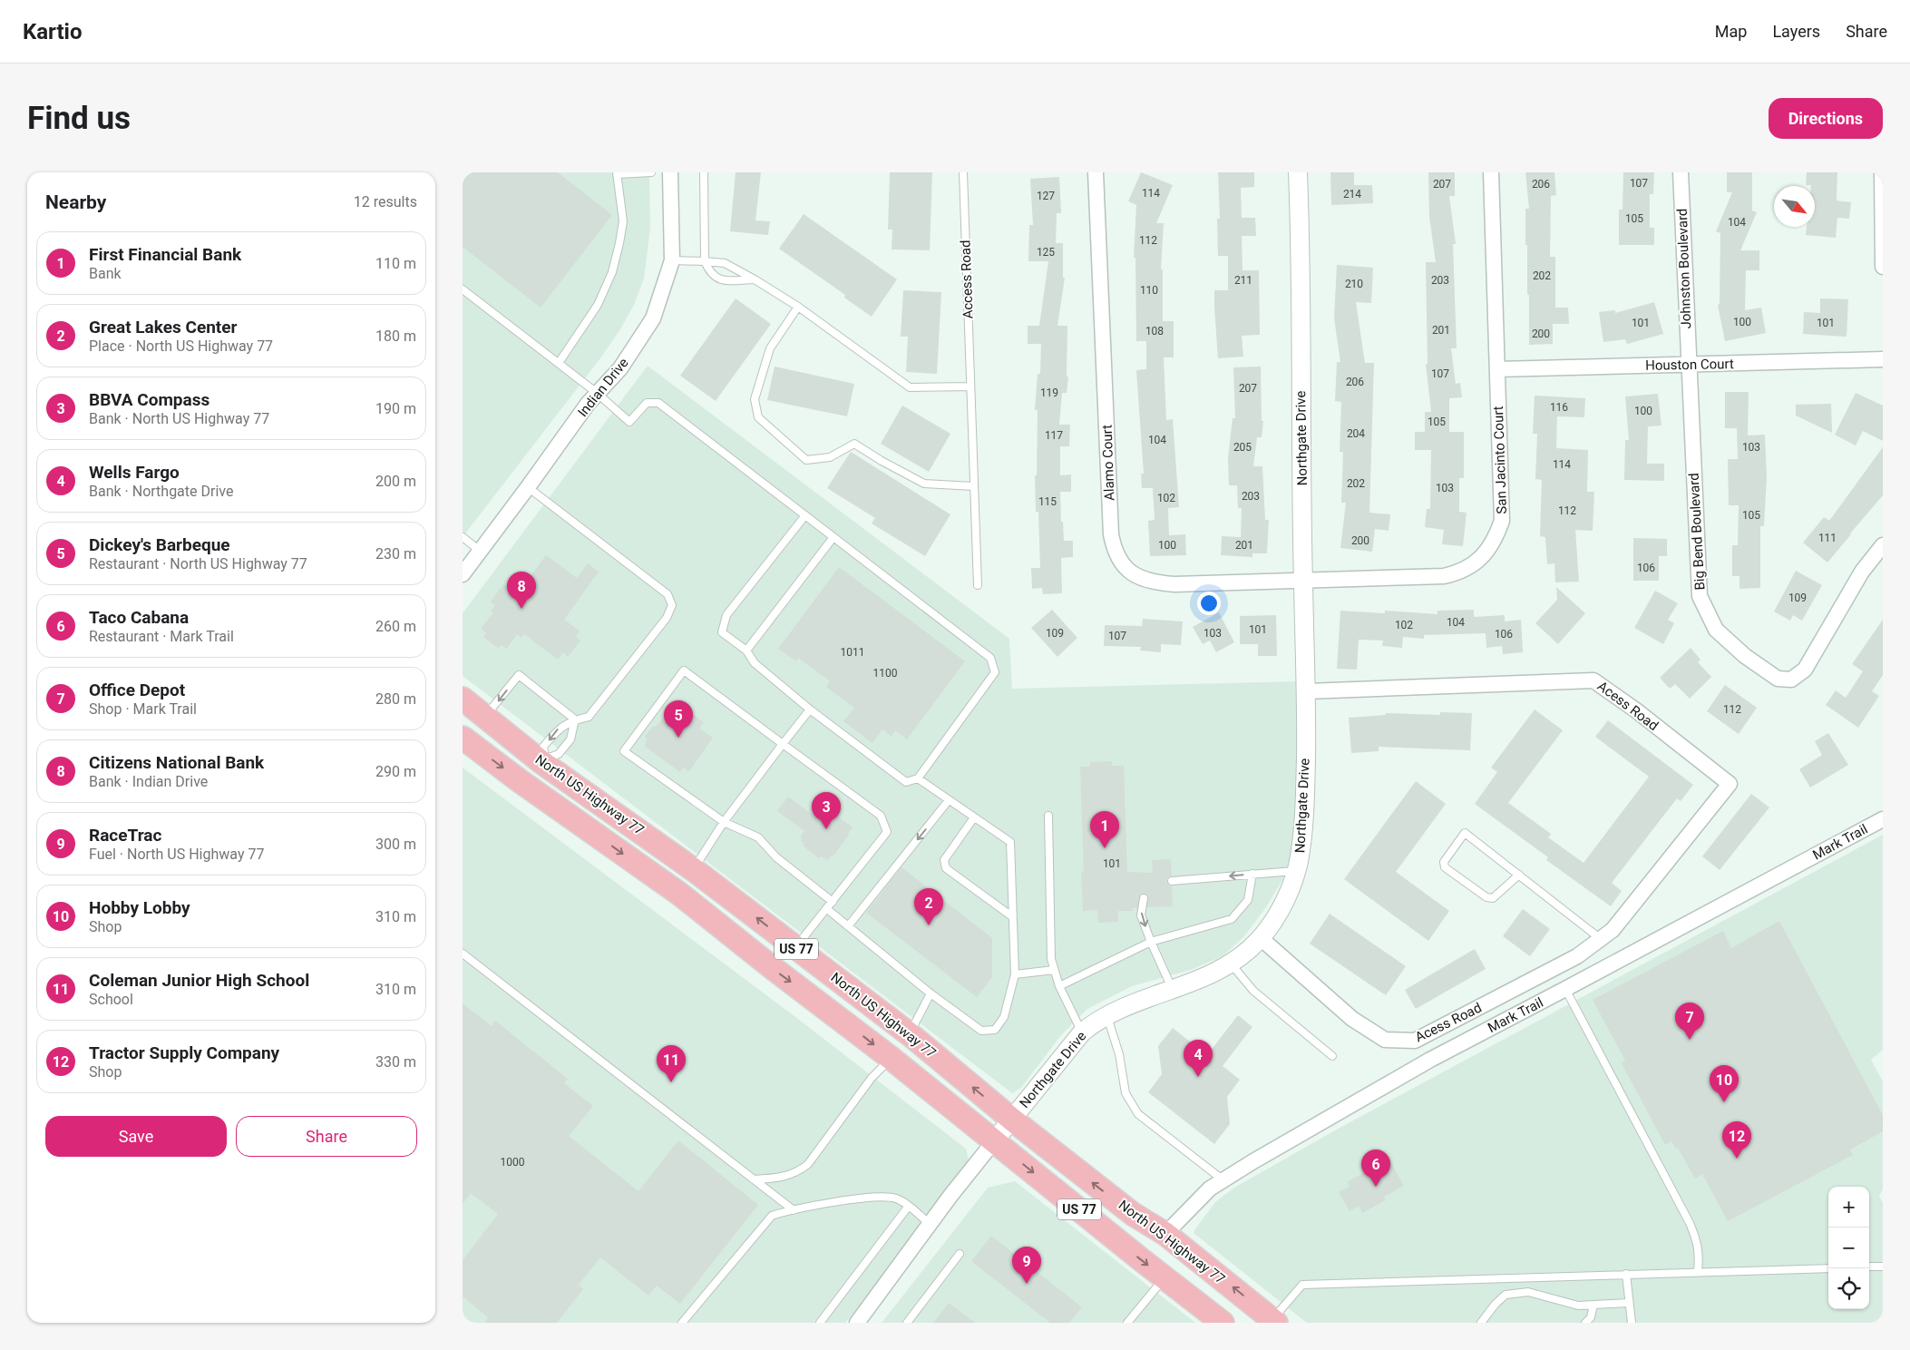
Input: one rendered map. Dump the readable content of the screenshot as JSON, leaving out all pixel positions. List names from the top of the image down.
{
  "streets": {
    "main road": ["North US Highway 77", "US 77"],
    "street": [
      "Johnston Boulevard",
      "Houston Court",
      "Indian Drive",
      "Northgate Drive",
      "San Jacinto Court",
      "Alamo Court",
      "Big Bend Boulevard",
      "Acess Road",
      "Mark Trail"
    ],
    "lane": ["Access Road"]
  },
  "crossings": [
    ["Johnston Boulevard", "Houston Court"],
    ["Johnston Boulevard", "Big Bend Boulevard"],
    ["Houston Court", "San Jacinto Court"],
    ["Houston Court", "Big Bend Boulevard"],
    ["Northgate Drive", "San Jacinto Court"],
    ["Northgate Drive", "Alamo Court"],
    ["Northgate Drive", "Acess Road"],
    ["Northgate Drive", "North US Highway 77"],
    ["San Jacinto Court", "Alamo Court"],
    ["North US Highway 77", "Mark Trail"]
  ],
  "house_numbers": [
    "107",
    "207",
    "206",
    "114",
    "214",
    "127",
    "105",
    "104",
    "112",
    "125",
    "202",
    "211",
    "203",
    "210",
    "110",
    "100",
    "101",
    "101",
    "201",
    "108",
    "200",
    "107",
    "206",
    "207",
    "119",
    "116",
    "100",
    "105",
    "204",
    "117",
    "104",
    "205",
    "103",
    "114",
    "202",
    "103",
    "203",
    "102",
    "115",
    "112",
    "105",
    "111",
    "200",
    "100",
    "201",
    "106",
    "109",
    "104",
    "102",
    "101",
    "109",
    "103",
    "106",
    "107",
    "1011",
    "1100",
    "112",
    "101",
    "1000"
  ],
  "north": "bottom right",
  "page": {
    "header": "Kartio",
    "nav": ["Map", "Layers", "Share"],
    "buttons": [
      "Directions",
      ["Save", "Share"]
    ],
    "title": "Find us",
    "heading": ["Nearby", "12 results"],
    "list": [
      {
        "mark": "1",
        "name": "First Financial Bank",
        "note": "Bank",
        "value": "110 m"
      },
      {
        "mark": "2",
        "name": "Great Lakes Center",
        "note": "Place · North US Highway 77",
        "value": "180 m"
      },
      {
        "mark": "3",
        "name": "BBVA Compass",
        "note": "Bank · North US Highway 77",
        "value": "190 m"
      },
      {
        "mark": "4",
        "name": "Wells Fargo",
        "note": "Bank · Northgate Drive",
        "value": "200 m"
      },
      {
        "mark": "5",
        "name": "Dickey's Barbeque",
        "note": "Restaurant · North US Highway 77",
        "value": "230 m"
      },
      {
        "mark": "6",
        "name": "Taco Cabana",
        "note": "Restaurant · Mark Trail",
        "value": "260 m"
      },
      {
        "mark": "7",
        "name": "Office Depot",
        "note": "Shop · Mark Trail",
        "value": "280 m"
      },
      {
        "mark": "8",
        "name": "Citizens National Bank",
        "note": "Bank · Indian Drive",
        "value": "290 m"
      },
      {
        "mark": "9",
        "name": "RaceTrac",
        "note": "Fuel · North US Highway 77",
        "value": "300 m"
      },
      {
        "mark": "10",
        "name": "Hobby Lobby",
        "note": "Shop",
        "value": "310 m"
      },
      {
        "mark": "11",
        "name": "Coleman Junior High School",
        "note": "School",
        "value": "310 m"
      },
      {
        "mark": "12",
        "name": "Tractor Supply Company",
        "note": "Shop",
        "value": "330 m"
      }
    ],
    "pins": [
      "8",
      "5",
      "3",
      "1",
      "2",
      "7",
      "4",
      "11",
      "10",
      "12",
      "6",
      "9"
    ],
    "map_buttons": ["+", "−"]
  }
}
